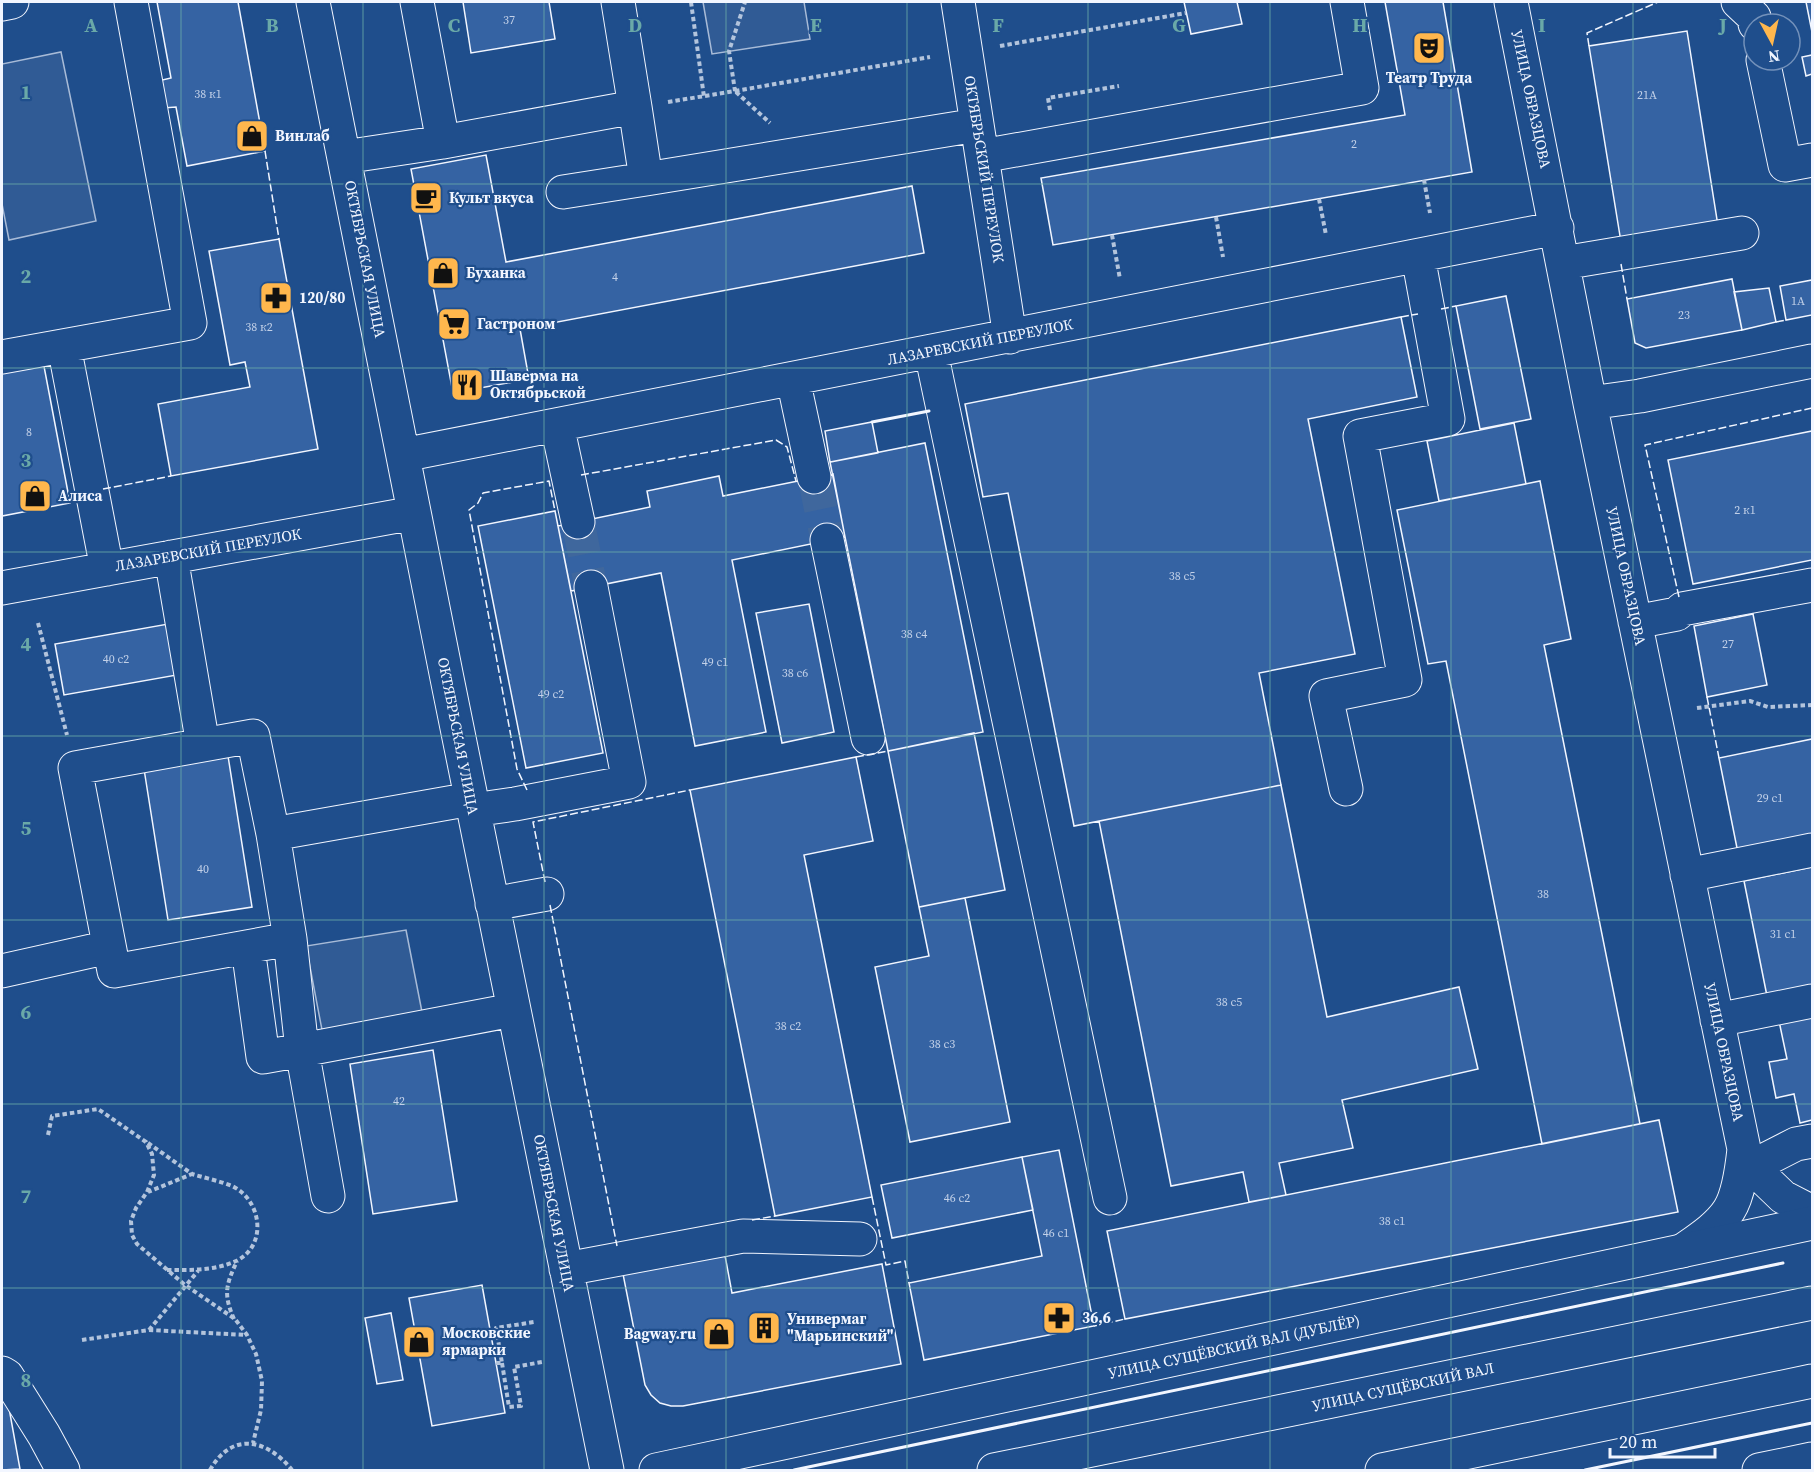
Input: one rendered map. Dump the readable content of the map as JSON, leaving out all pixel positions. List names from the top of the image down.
{
  "streets": {
    "street": [
      "УЛИЦА ОБРАЗЦОВА",
      "ОКТЯБРЬСКИЙ ПЕРЕУЛОК",
      "ОКТЯБРЬСКАЯ УЛИЦА",
      "ЛАЗАРЕВСКИЙ ПЕРЕУЛОК",
      "УЛИЦА СУЩЁВСКИЙ ВАЛ (ДУБЛЁР)",
      "УЛИЦА СУЩЁВСКИЙ ВАЛ"
    ]
  },
  "crossings": [
    ["УЛИЦА ОБРАЗЦОВА", "ЛАЗАРЕВСКИЙ ПЕРЕУЛОК"],
    ["УЛИЦА ОБРАЗЦОВА", "УЛИЦА СУЩЁВСКИЙ ВАЛ (ДУБЛЁР)"],
    ["ОКТЯБРЬСКИЙ ПЕРЕУЛОК", "ЛАЗАРЕВСКИЙ ПЕРЕУЛОК"],
    ["ОКТЯБРЬСКАЯ УЛИЦА", "ЛАЗАРЕВСКИЙ ПЕРЕУЛОК"]
  ],
  "places": {
    "theatre": ["Театр Труда"],
    "shop": [
      "Винлаб",
      "Буханка",
      "Алиса",
      "Bagway.ru",
      "Московские ярмарки"
    ],
    "cafe": ["Культ вкуса"],
    "pharmacy": ["120/80", "36,6"],
    "supermarket": ["Гастроном"],
    "restaurant": ["Шаверма на Октябрьской"],
    "building": ["Универмаг \"Марьинский\""]
  },
  "house_numbers": [
    "37",
    "38 к1",
    "21А",
    "2",
    "4",
    "1А",
    "23",
    "38 к2",
    "8",
    "2 к1",
    "38 с5",
    "38 с4",
    "27",
    "40 с2",
    "49 с1",
    "38 с6",
    "49 с2",
    "29 с1",
    "40",
    "38",
    "31 с1",
    "38 с5",
    "38 с2",
    "38 с3",
    "42",
    "46 с2",
    "38 с1",
    "46 с1"
  ],
  "scale_bar": "20 m",
  "north": "bottom",
  "grid": {
    "columns": [
      "A",
      "B",
      "C",
      "D",
      "E",
      "F",
      "G",
      "H",
      "I",
      "J"
    ],
    "rows": [
      "1",
      "2",
      "3",
      "4",
      "5",
      "6",
      "7",
      "8"
    ]
  }
}
